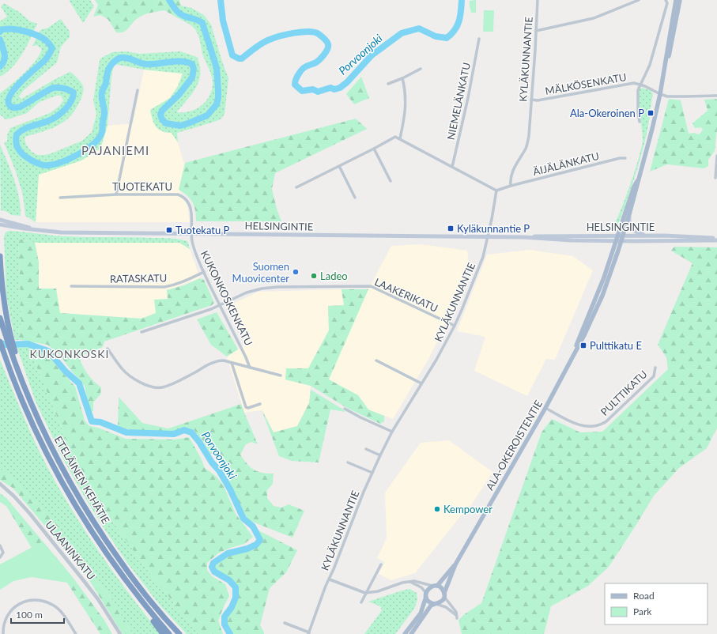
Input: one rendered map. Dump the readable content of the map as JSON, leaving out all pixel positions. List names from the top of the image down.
{
  "streets": {
    "highway": ["ETELÄINEN KEHÄTIE"],
    "main road": ["HELSINGINTIE", "ALA-OKEROISTENTIE"],
    "street": [
      "KYLÄKUNNANTIE",
      "MÄLKÖSENKATU",
      "NIEMELÄNKATU",
      "ÄIJÄLÄNKATU",
      "TUOTEKATU",
      "RATASKATU",
      "LAAKERIKATU",
      "KUKONKOSKENKATU",
      "PULTTIKATU",
      "ULAANINKATU"
    ]
  },
  "crossings": [
    ["KYLÄKUNNANTIE", "MÄLKÖSENKATU"],
    ["KYLÄKUNNANTIE", "ÄIJÄLÄNKATU"],
    ["KYLÄKUNNANTIE", "HELSINGINTIE"],
    ["KYLÄKUNNANTIE", "LAAKERIKATU"],
    ["TUOTEKATU", "HELSINGINTIE"],
    ["TUOTEKATU", "KUKONKOSKENKATU"],
    ["HELSINGINTIE", "KUKONKOSKENKATU"],
    ["HELSINGINTIE", "ALA-OKEROISTENTIE"],
    ["RATASKATU", "KUKONKOSKENKATU"],
    ["LAAKERIKATU", "KUKONKOSKENKATU"],
    ["PULTTIKATU", "ALA-OKEROISTENTIE"]
  ],
  "districts": ["PAJANIEMI", "KUKONKOSKI"],
  "water": ["Porvoonjoki"],
  "places": {
    "transit": [
      "Ala-Okeroinen P",
      "Kyläkunnantie P",
      "Tuotekatu P",
      "Pulttikatu E"
    ],
    "other": ["Suomen Muovicenter", "Ladeo", "Kempower"]
  },
  "legend": ["Road", "Park"],
  "scale_bar": "100 m"
}
